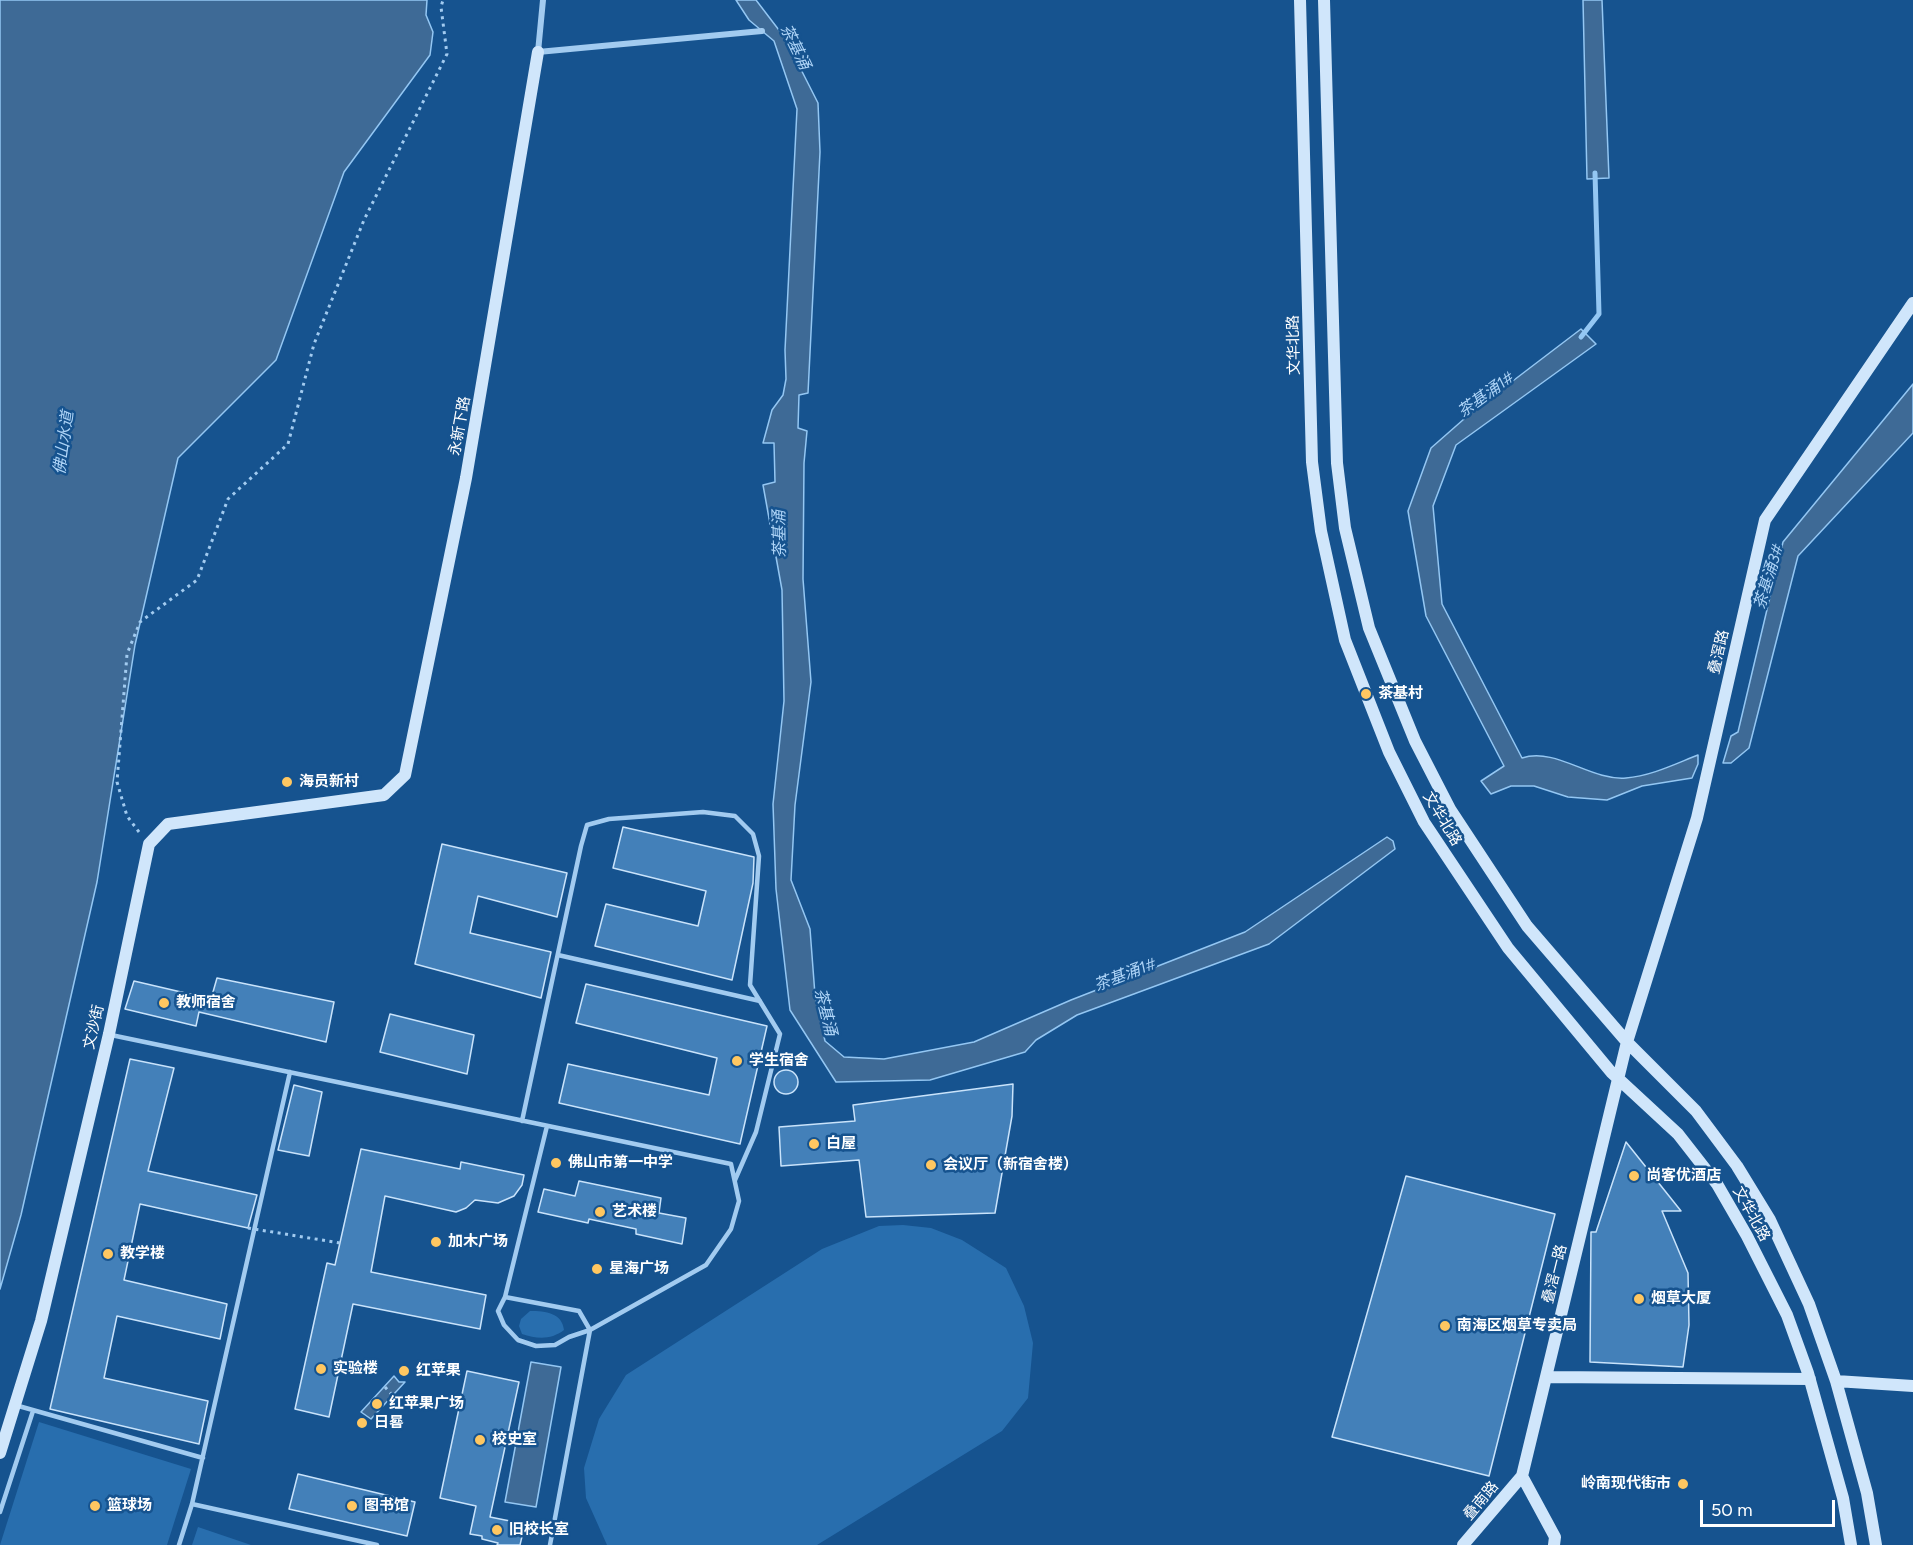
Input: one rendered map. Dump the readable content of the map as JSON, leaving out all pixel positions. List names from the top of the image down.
{
  "streets": {
    "street": [
      "文华北路",
      "永新下路",
      "叠滘路",
      "文沙街",
      "叠滘一路",
      "叠南路"
    ]
  },
  "crossings": [
    ["文华北路", "叠滘路"],
    ["文华北路", "叠滘一路"],
    ["永新下路", "文沙街"],
    ["叠滘路", "叠滘一路"],
    ["叠滘一路", "叠南路"]
  ],
  "water": [
    "茶基涌",
    "茶基涌1#",
    "佛山水道",
    "茶基涌3#"
  ],
  "places": [
    "茶基村",
    "海员新村",
    "教师宿舍",
    "学生宿舍",
    "白屋",
    "佛山市第一中学",
    "会议厅（新宿舍楼）",
    "尚客优酒店",
    "艺术楼",
    "加木广场",
    "教学楼",
    "星海广场",
    "烟草大厦",
    "南海区烟草专卖局",
    "实验楼",
    "红苹果",
    "红苹果广场",
    "日晷",
    "校史室",
    "岭南现代街市",
    "篮球场",
    "图书馆",
    "旧校长室"
  ],
  "scale_bar": "50 m"
}
